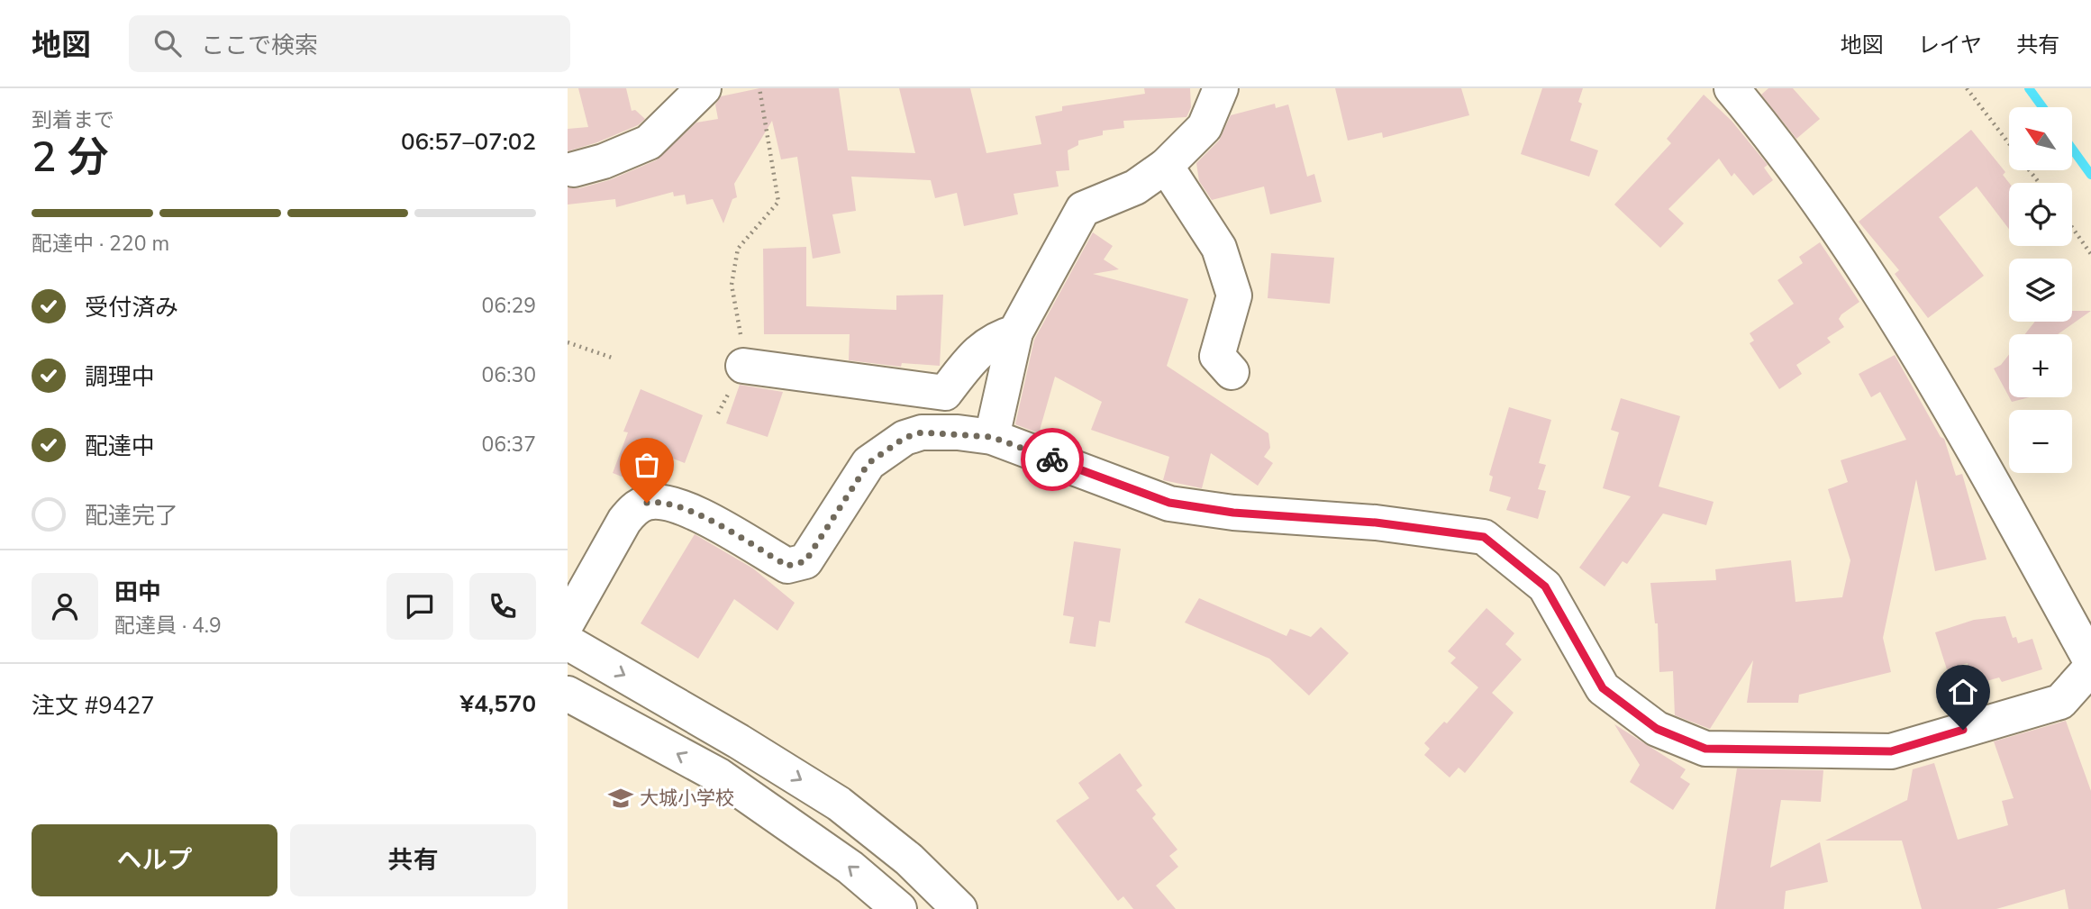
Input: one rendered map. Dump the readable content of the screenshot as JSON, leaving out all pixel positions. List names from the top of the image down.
{
  "places": {
    "school or university": ["大城小学校"]
  },
  "north": "top left",
  "page": {
    "header": "地図",
    "search": "ここで検索",
    "nav": ["地図", "レイヤ", "共有"],
    "heading": ["2 分", "到着まで", "06:57–07:02"],
    "panel": [
      "田中",
      "配達員 · 4.9",
      "注文 #9427",
      "¥4,570"
    ],
    "map_buttons": ["+", "−"],
    "bar": "配達中 · 220 m",
    "list": [
      ["受付済み", "06:29"],
      ["調理中", "06:30"],
      ["配達中", "06:37"],
      "配達完了"
    ],
    "buttons": ["ヘルプ", "共有"]
  }
}
